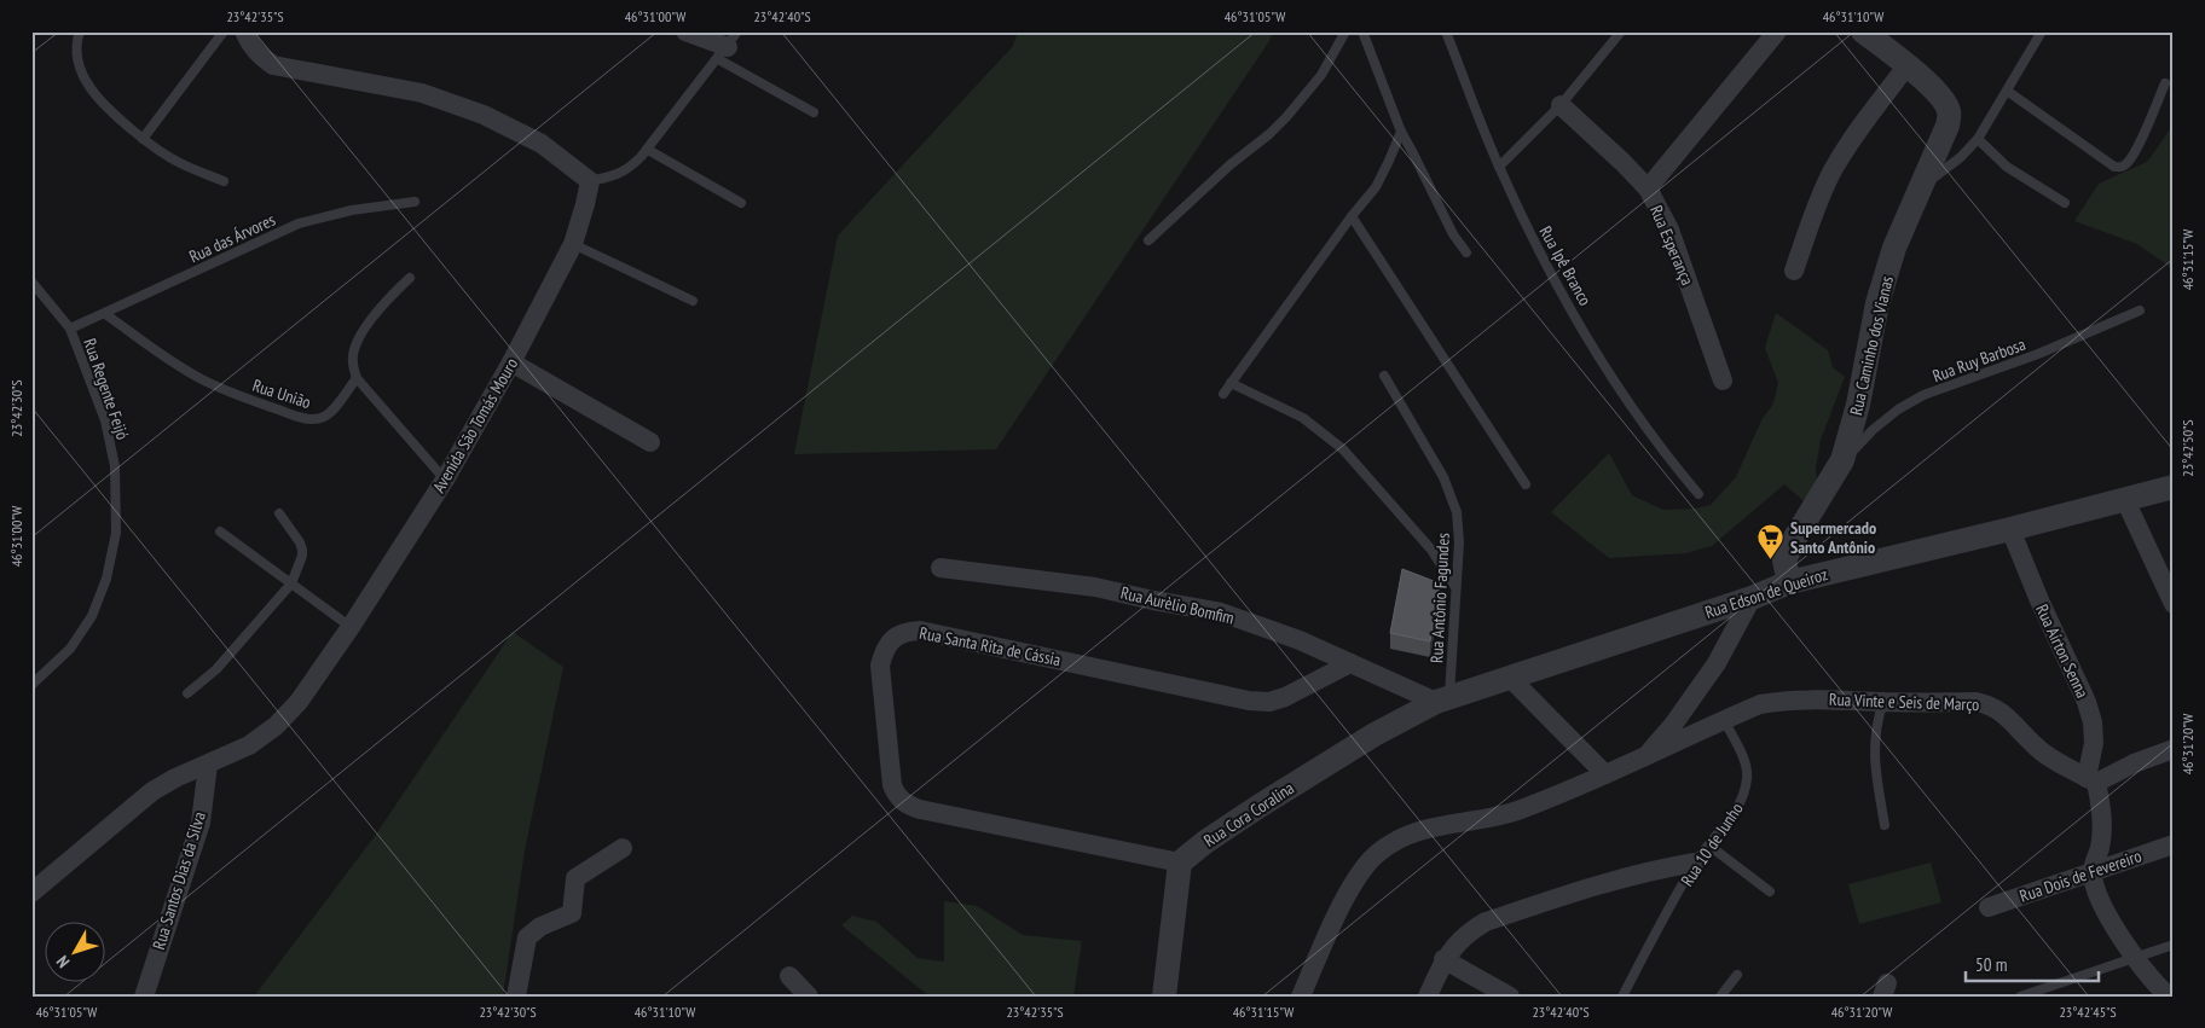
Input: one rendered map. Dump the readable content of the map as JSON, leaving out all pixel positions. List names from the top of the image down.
{
  "streets": {
    "street": [
      "Rua Esperança",
      "Rua Caminho dos Vianas",
      "Avenida São Tomás Mouro",
      "Rua Edson de Queiroz",
      "Rua Aurèlio Bomfim",
      "Rua Santa Rita de Cássia",
      "Rua Aírton Senna",
      "Rua Vinte e Seis de Março",
      "Rua Cora Coralina",
      "Rua Dois de Fevereiro",
      "Rua Santos Dias da Silva"
    ],
    "lane": [
      "Rua das Árvores",
      "Rua Ipê Branco",
      "Rua Ruy Barbosa",
      "Rua Regente Feijó",
      "Rua União",
      "Rua Antônio Fagundes",
      "Rua 10 de Junho"
    ]
  },
  "crossings": [
    ["Rua das Árvores", "Rua Regente Feijó"],
    ["Rua das Árvores", "Rua União"],
    ["Rua Caminho dos Vianas", "Rua Ruy Barbosa"],
    ["Rua Caminho dos Vianas", "Rua Edson de Queiroz"],
    ["Avenida São Tomás Mouro", "Rua Santos Dias da Silva"],
    ["Rua Edson de Queiroz", "Rua Antônio Fagundes"],
    ["Rua Edson de Queiroz", "Rua Aurèlio Bomfim"],
    ["Rua Edson de Queiroz", "Rua Aírton Senna"],
    ["Rua Edson de Queiroz", "Rua Cora Coralina"],
    ["Rua Antônio Fagundes", "Rua Aurèlio Bomfim"],
    ["Rua Antônio Fagundes", "Rua Cora Coralina"],
    ["Rua Aurèlio Bomfim", "Rua Santa Rita de Cássia"],
    ["Rua Aurèlio Bomfim", "Rua Cora Coralina"],
    ["Rua Santa Rita de Cássia", "Rua Cora Coralina"],
    ["Rua Aírton Senna", "Rua Vinte e Seis de Março"],
    ["Rua Vinte e Seis de Março", "Rua 10 de Junho"]
  ],
  "places": {
    "supermarket": ["Supermercado Santo Antônio"]
  },
  "scale_bar": "50 m",
  "north": "bottom left",
  "coordinates": [
    "23°42'35\"S",
    "46°31'00\"W",
    "23°42'40\"S",
    "46°31'05\"W",
    "46°31'10\"W",
    "46°31'15\"W",
    "23°42'30\"S",
    "23°42'50\"S",
    "46°31'20\"W",
    "23°42'45\"S"
  ]
}
